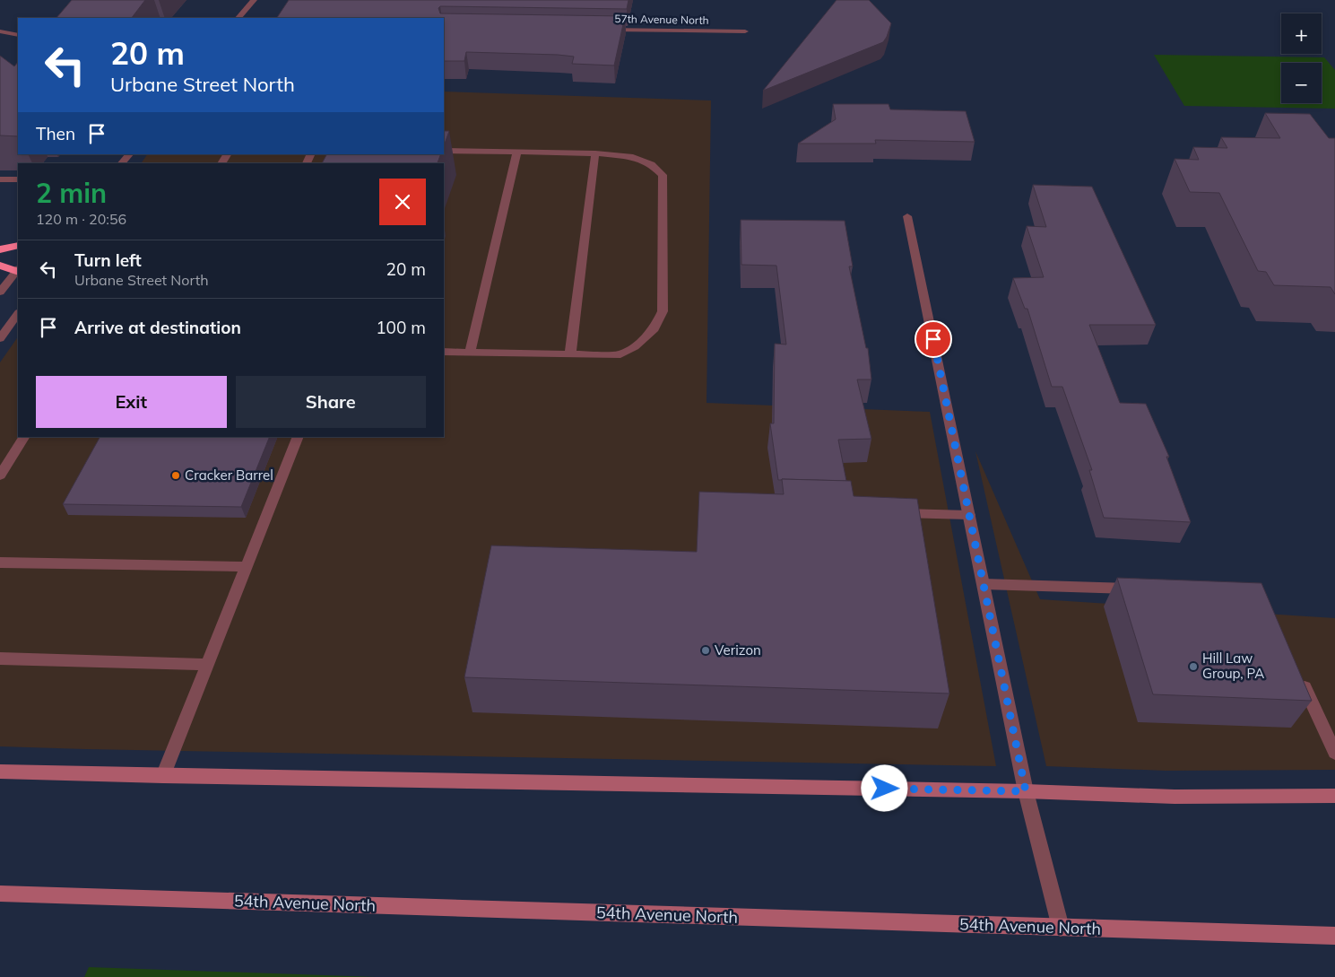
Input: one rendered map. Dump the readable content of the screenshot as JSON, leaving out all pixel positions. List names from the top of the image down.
{
  "streets": {
    "main road": ["54th Avenue North"],
    "street": ["57th Avenue North"]
  },
  "places": ["Cracker Barrel", "Verizon", "Hill Law Group, PA"],
  "page": {
    "map_buttons": ["+", "−"],
    "turn": ["20 m", "Urbane Street North"],
    "then": "Then",
    "heading": ["2 min", "120 m · 20:56"],
    "list": [
      {
        "name": "Turn left",
        "note": "Urbane Street North",
        "value": "20 m"
      },
      {
        "name": "Arrive at destination",
        "value": "100 m"
      }
    ],
    "buttons": ["Exit", "Share"]
  }
}
